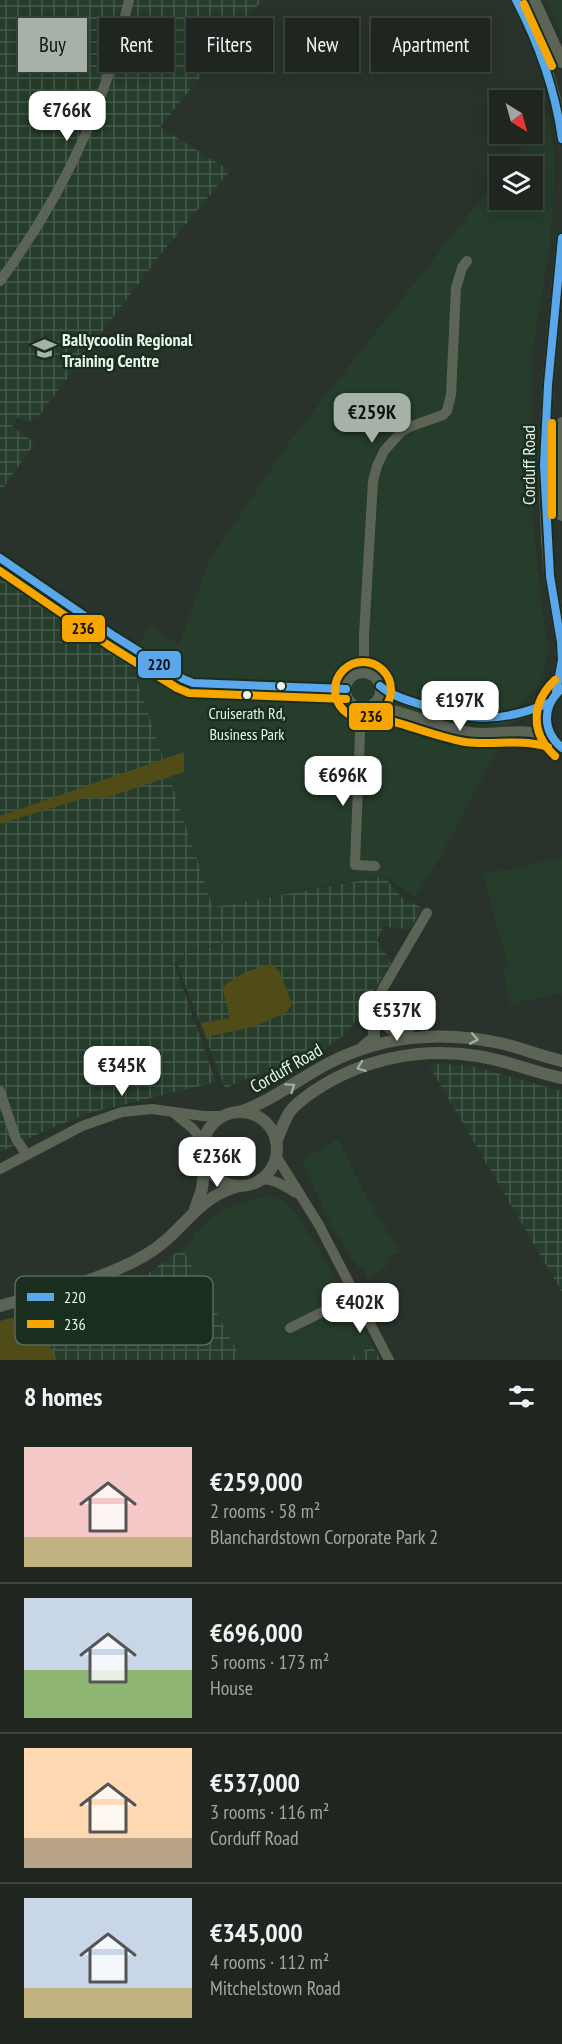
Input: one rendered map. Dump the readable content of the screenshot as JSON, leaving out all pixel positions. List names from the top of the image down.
{
  "streets": {
    "street": ["Corduff Road"]
  },
  "places": {
    "school or university": ["Ballycoolin Regional Training Centre"],
    "other": ["Cruiserath Rd, Business Park"]
  },
  "lines": ["transit line 220", "transit line 236"],
  "legend": ["220", "236"],
  "north": "bottom right",
  "page": {
    "chip": [
      "Buy",
      "Rent",
      "Filters",
      "New",
      "Apartment"
    ],
    "price": [
      "€766K",
      "€259K",
      "€197K",
      "€696K",
      "€537K",
      "€345K",
      "€236K",
      "€402K"
    ],
    "heading": "8 homes",
    "list": [
      {
        "name": "€259,000",
        "note": "2 rooms · 58 m² · Blanchardstown Corporate Park 2"
      },
      {
        "name": "€696,000",
        "note": "5 rooms · 173 m² · House"
      },
      {
        "name": "€537,000",
        "note": "3 rooms · 116 m² · Corduff Road"
      },
      {
        "name": "€345,000",
        "note": "4 rooms · 112 m² · Mitchelstown Road"
      }
    ]
  }
}
